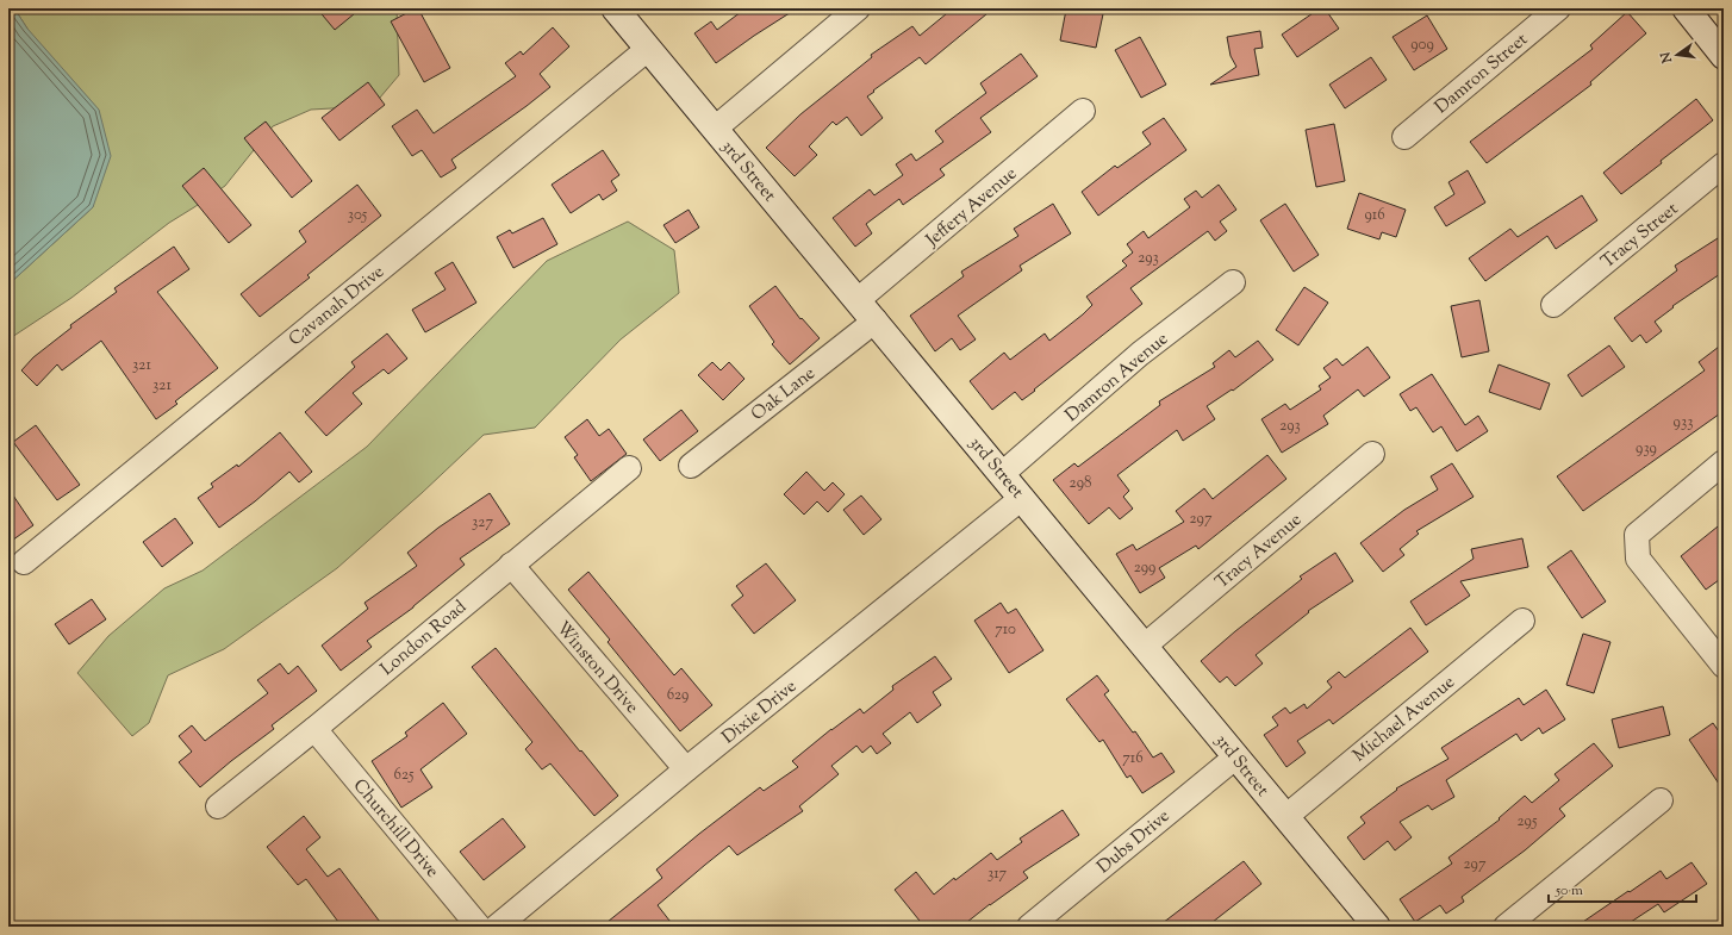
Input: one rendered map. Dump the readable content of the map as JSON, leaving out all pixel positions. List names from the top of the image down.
{
  "streets": {
    "street": [
      "Damron Street",
      "3rd Street",
      "Jeffery Avenue",
      "Tracy Street",
      "Cavanah Drive",
      "Damron Avenue",
      "Oak Lane",
      "Tracy Avenue",
      "London Road",
      "Winston Drive",
      "Dixie Drive",
      "Michael Avenue",
      "Churchill Drive",
      "Dubs Drive"
    ]
  },
  "crossings": [
    ["3rd Street", "Jeffery Avenue"],
    ["3rd Street", "Cavanah Drive"],
    ["3rd Street", "Damron Avenue"],
    ["3rd Street", "Oak Lane"],
    ["3rd Street", "Tracy Avenue"],
    ["3rd Street", "Dixie Drive"],
    ["3rd Street", "Michael Avenue"],
    ["3rd Street", "Dubs Drive"],
    ["London Road", "Winston Drive"],
    ["London Road", "Churchill Drive"],
    ["Winston Drive", "Dixie Drive"]
  ],
  "house_numbers": [
    "909",
    "305",
    "916",
    "293",
    "321",
    "321",
    "933",
    "293",
    "939",
    "298",
    "297",
    "327",
    "299",
    "710",
    "629",
    "716",
    "625",
    "295",
    "297",
    "317"
  ],
  "scale_bar": "50 m",
  "north": "left"
}
